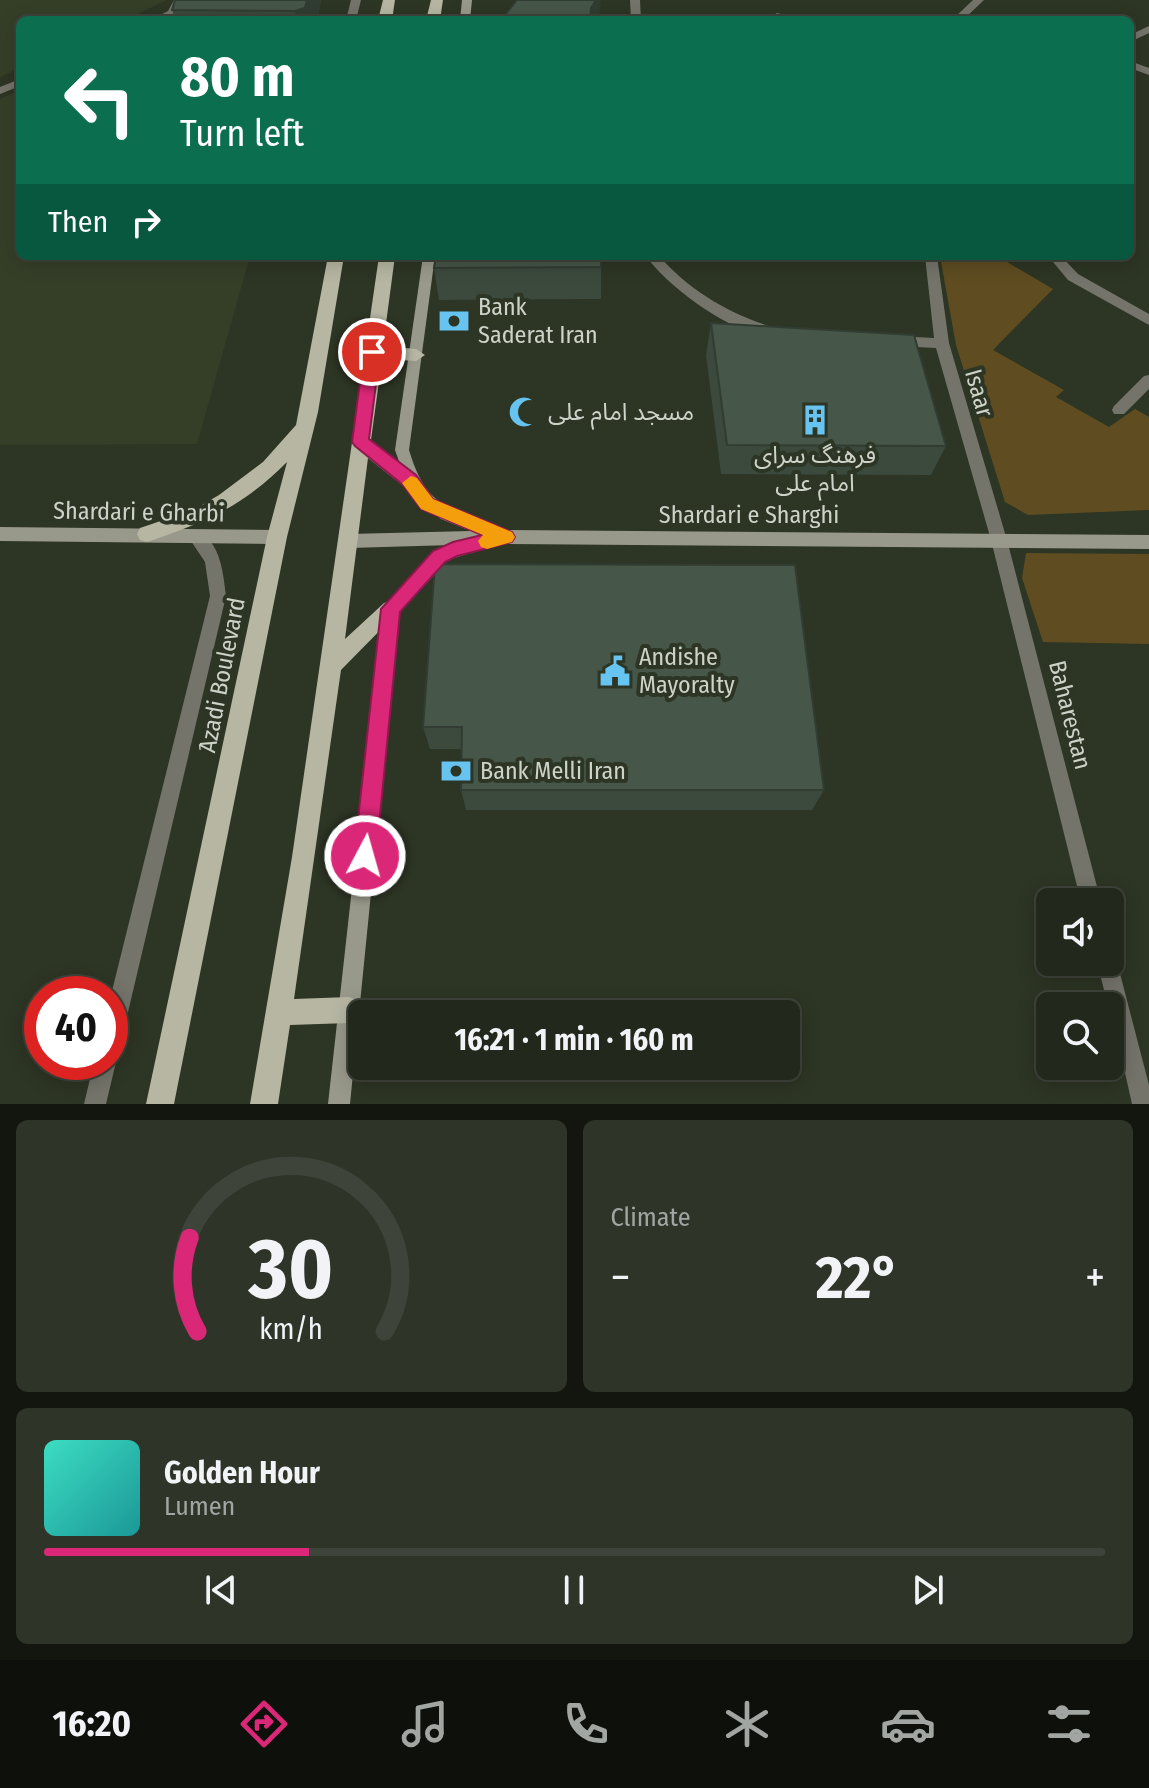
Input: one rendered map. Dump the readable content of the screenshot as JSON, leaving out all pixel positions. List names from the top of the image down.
{
  "streets": {
    "main road": ["َAzadi Boulevard"],
    "street": [
      "Isaar",
      "Shardari e Gharbi",
      "Shardari e Sharghi",
      "Baharestan"
    ]
  },
  "crossings": [
    ["Isaar", "Shardari e Sharghi"],
    ["Isaar", "Baharestan"],
    ["Shardari e Gharbi", "َAzadi Boulevard"],
    ["Shardari e Sharghi", "Baharestan"]
  ],
  "places": {
    "bank": ["Bank Saderat Iran", "Bank Melli Iran"],
    "mosque": ["مسجد امام علی"],
    "building": ["فرهنگ سرای امام علی"],
    "public building": ["Andishe Mayoralty"]
  },
  "page": {
    "turn": ["80 m", "Turn left"],
    "then": "Then",
    "limit": "40",
    "trip": "16:21 · 1 min · 160 m",
    "tile": "Climate",
    "heat": ["−", "22°", "+"],
    "song": ["Golden Hour", "Lumen"],
    "tabs": "16:20",
    "gauge": ["30", "km/h"]
  }
}
